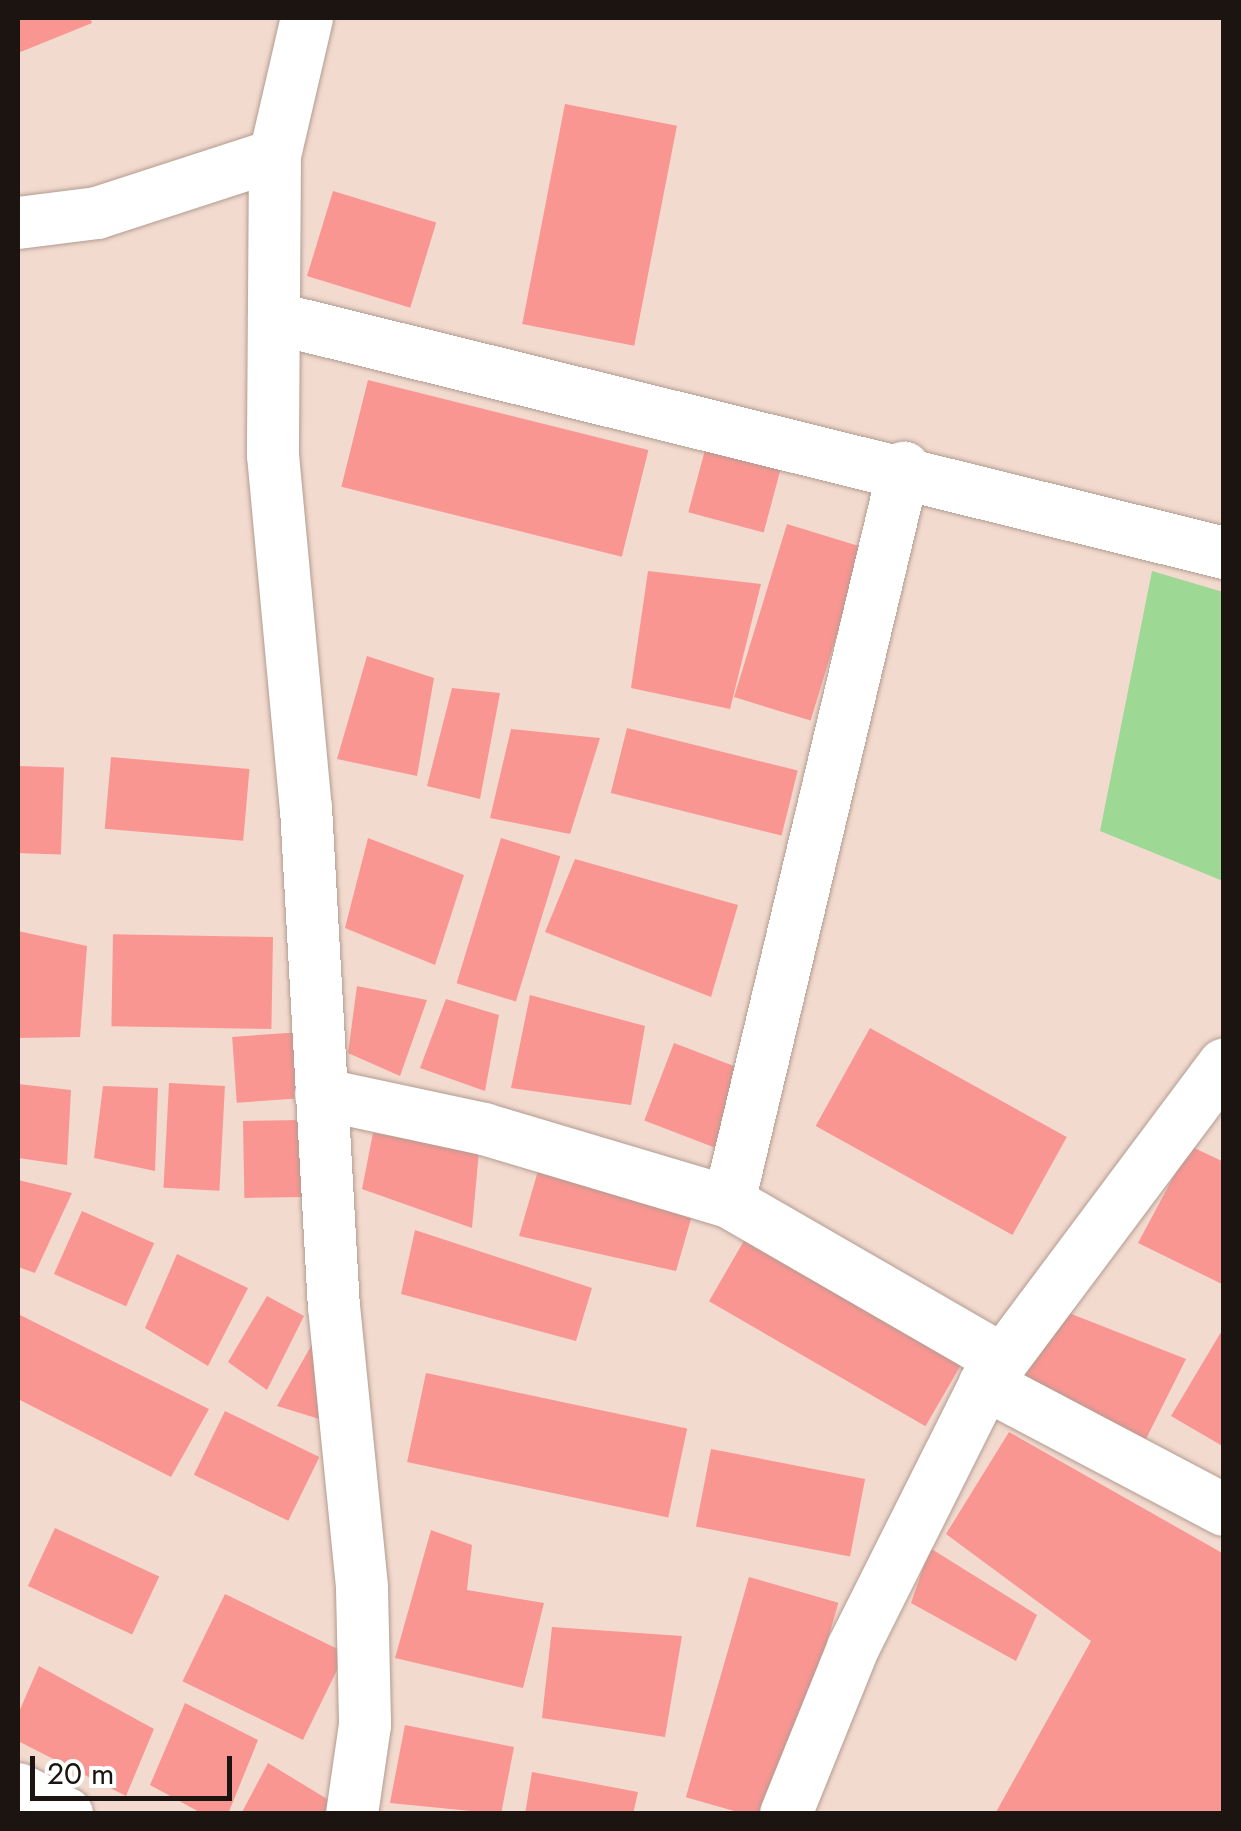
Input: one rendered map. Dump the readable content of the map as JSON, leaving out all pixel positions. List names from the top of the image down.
{
  "scale_bar": "20 m"
}
